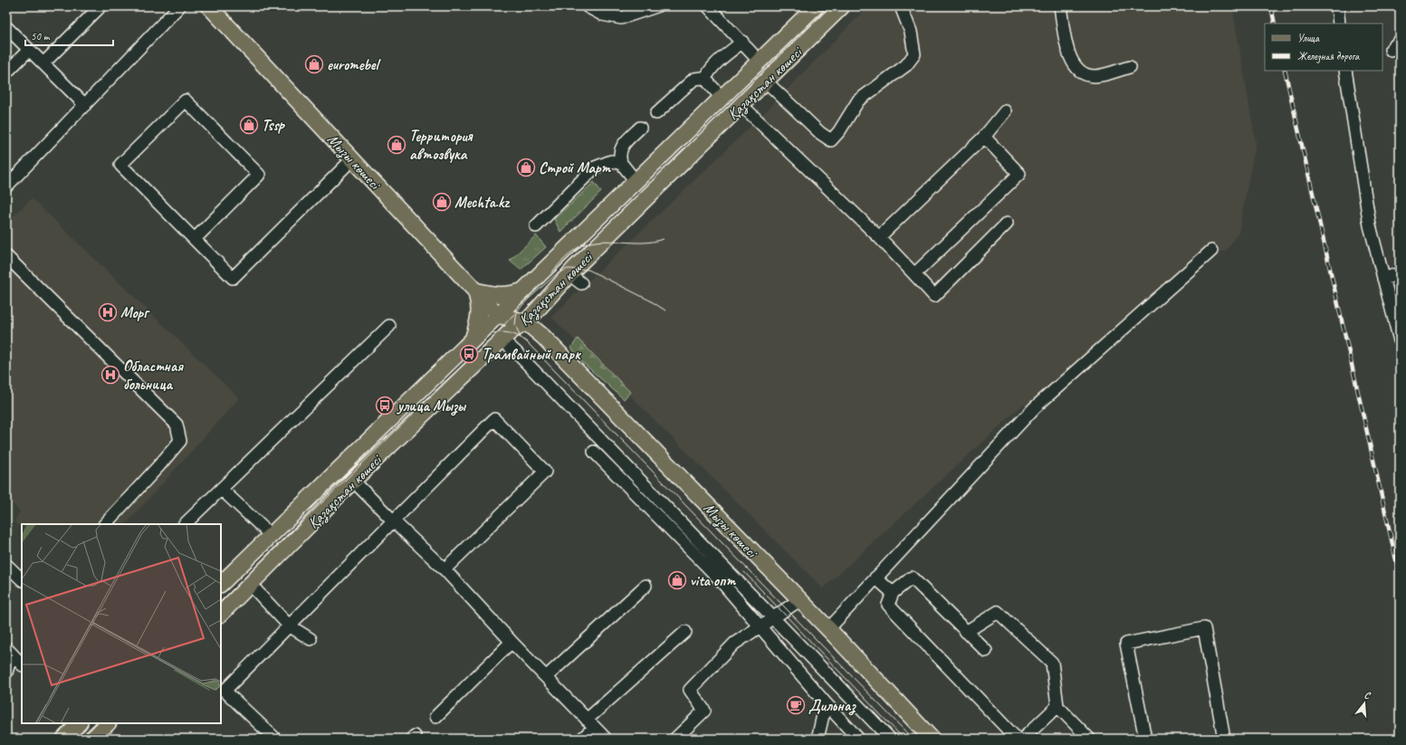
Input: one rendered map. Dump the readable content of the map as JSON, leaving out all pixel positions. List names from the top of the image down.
{
  "streets": {
    "main road": ["Қазақстан көшесі", "Мызы көшесі"]
  },
  "crossings": [
    ["Қазақстан көшесі", "Мызы көшесі"]
  ],
  "places": {
    "shop": [
      "euromebel",
      "Tssp",
      "Территория автозвука",
      "Строй Март",
      "Mechta.kz",
      "vita опт"
    ],
    "hospital": ["Морг", "Областная больница"],
    "bus stop": ["Трамвайный парк", "улица Мызы"],
    "cafe": ["Дильназ"]
  },
  "legend": ["Улица", "Железная дорога"],
  "scale_bar": "50 m",
  "north": "top"
}
